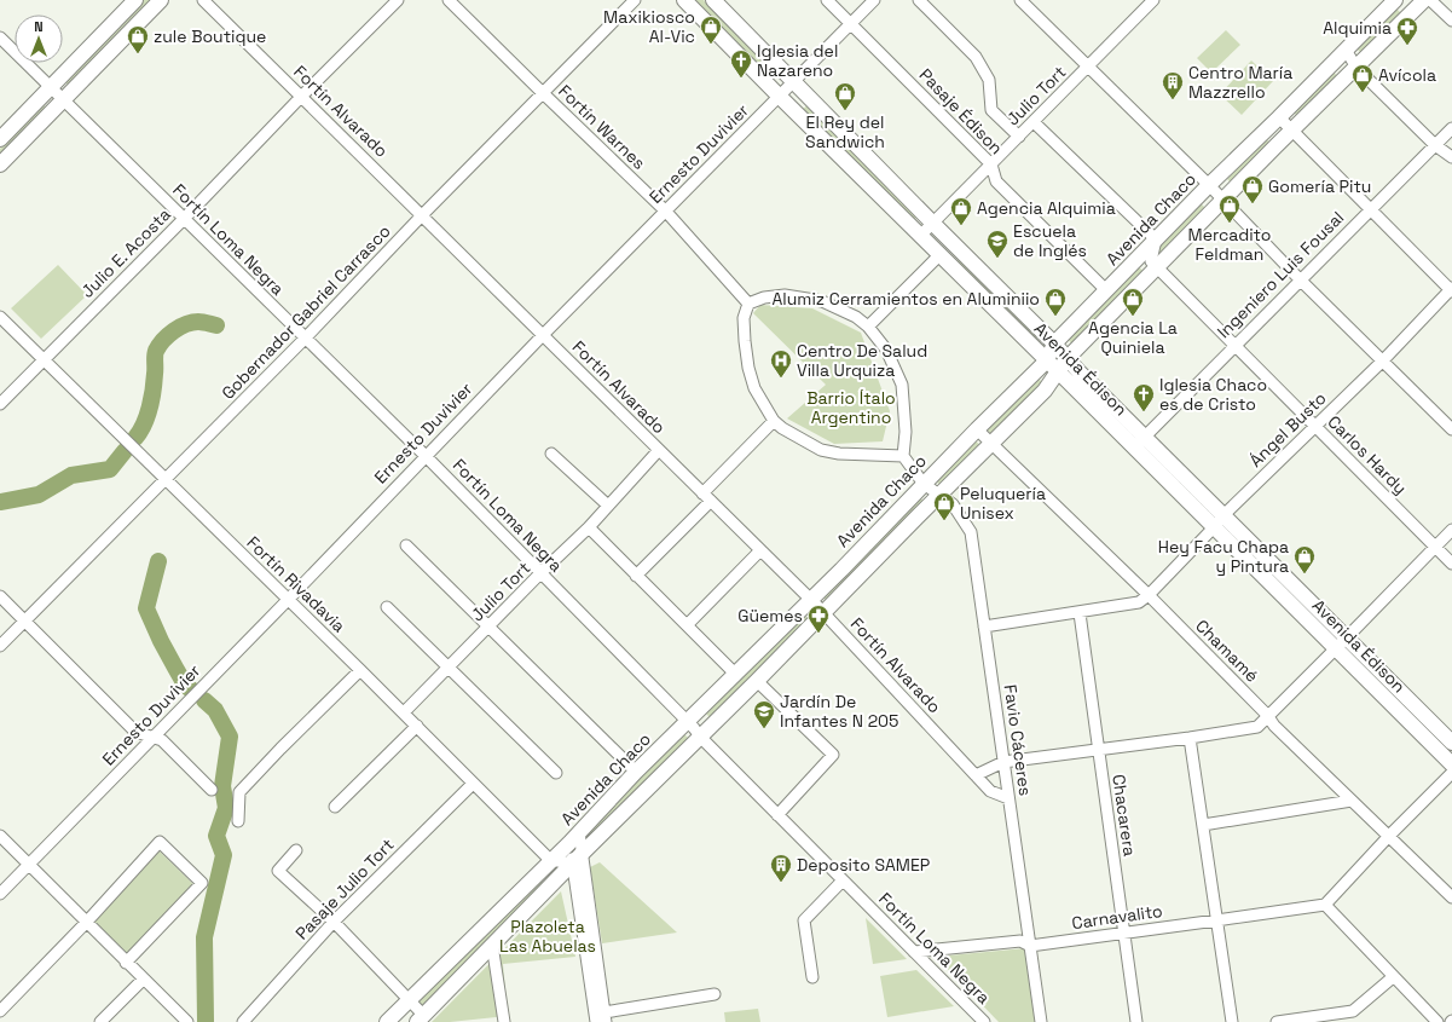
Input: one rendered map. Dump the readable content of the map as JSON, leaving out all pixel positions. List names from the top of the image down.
{
  "streets": {
    "main road": ["Avenida Chaco", "Avenida Édison"],
    "street": [
      "Julio Tort",
      "Fortín Alvarado",
      "Pasaje Édison",
      "Fortín Warnes",
      "Ernesto Duvivier",
      "Fortín Loma Negra",
      "Julio E. Acosta",
      "Ingeniero Luis Fousal",
      "Gobernador Gabriel Carrasco",
      "Ángel Busto",
      "Carlos Hardy",
      "Fortín Rivadavia",
      "Chamamé",
      "Favio Cáceres",
      "Chacarera",
      "Pasaje Julio Tort",
      "Carnavalito"
    ]
  },
  "crossings": [
    ["Julio Tort", "Fortín Alvarado"],
    ["Julio Tort", "Pasaje Édison"],
    ["Julio Tort", "Fortín Loma Negra"],
    ["Julio Tort", "Avenida Édison"],
    ["Julio Tort", "Fortín Rivadavia"],
    ["Fortín Alvarado", "Ernesto Duvivier"],
    ["Fortín Alvarado", "Avenida Chaco"],
    ["Fortín Alvarado", "Julio E. Acosta"],
    ["Fortín Alvarado", "Gobernador Gabriel Carrasco"],
    ["Fortín Alvarado", "Favio Cáceres"],
    ["Pasaje Édison", "Ernesto Duvivier"],
    ["Pasaje Édison", "Avenida Chaco"],
    ["Fortín Warnes", "Ernesto Duvivier"],
    ["Fortín Warnes", "Gobernador Gabriel Carrasco"],
    ["Ernesto Duvivier", "Fortín Loma Negra"],
    ["Ernesto Duvivier", "Avenida Édison"],
    ["Ernesto Duvivier", "Fortín Rivadavia"],
    ["Avenida Chaco", "Fortín Loma Negra"],
    ["Avenida Chaco", "Avenida Édison"],
    ["Avenida Chaco", "Carlos Hardy"],
    ["Avenida Chaco", "Fortín Rivadavia"],
    ["Avenida Chaco", "Chamamé"],
    ["Avenida Chaco", "Favio Cáceres"],
    ["Fortín Loma Negra", "Julio E. Acosta"],
    ["Fortín Loma Negra", "Gobernador Gabriel Carrasco"],
    ["Fortín Loma Negra", "Carnavalito"],
    ["Julio E. Acosta", "Fortín Rivadavia"],
    ["Ingeniero Luis Fousal", "Avenida Édison"],
    ["Ingeniero Luis Fousal", "Carlos Hardy"],
    ["Gobernador Gabriel Carrasco", "Fortín Rivadavia"],
    ["Avenida Édison", "Ángel Busto"],
    ["Ángel Busto", "Carlos Hardy"],
    ["Ángel Busto", "Chamamé"],
    ["Fortín Rivadavia", "Pasaje Julio Tort"],
    ["Favio Cáceres", "Carnavalito"],
    ["Chacarera", "Carnavalito"]
  ],
  "parks": ["Barrio Ítalo Argentino", "Plazoleta Las Abuelas"],
  "places": {
    "shop": [
      "Maxikiosco Al-Vic",
      "zule Boutique",
      "Avícola",
      "El Rey del Sandwich",
      "Gomería Pitu",
      "Mercadito Feldman",
      "Agencia Alquimia",
      "Alumiz Cerramientos en Aluminiio",
      "Agencia La Quiniela",
      "Peluquería Unisex",
      "Hey Facu Chapa y Pintura"
    ],
    "pharmacy": ["Alquimia", "Güemes"],
    "church": ["Iglesia del Nazareno", "Iglesia Chaco es de Cristo"],
    "building": ["Centro María Mazzrello", "Deposito SAMEP"],
    "school or university": ["Escuela de Inglés", "Jardín De Infantes N 205"],
    "hospital": ["Centro De Salud Villa Urquiza"]
  },
  "north": "top"
}
